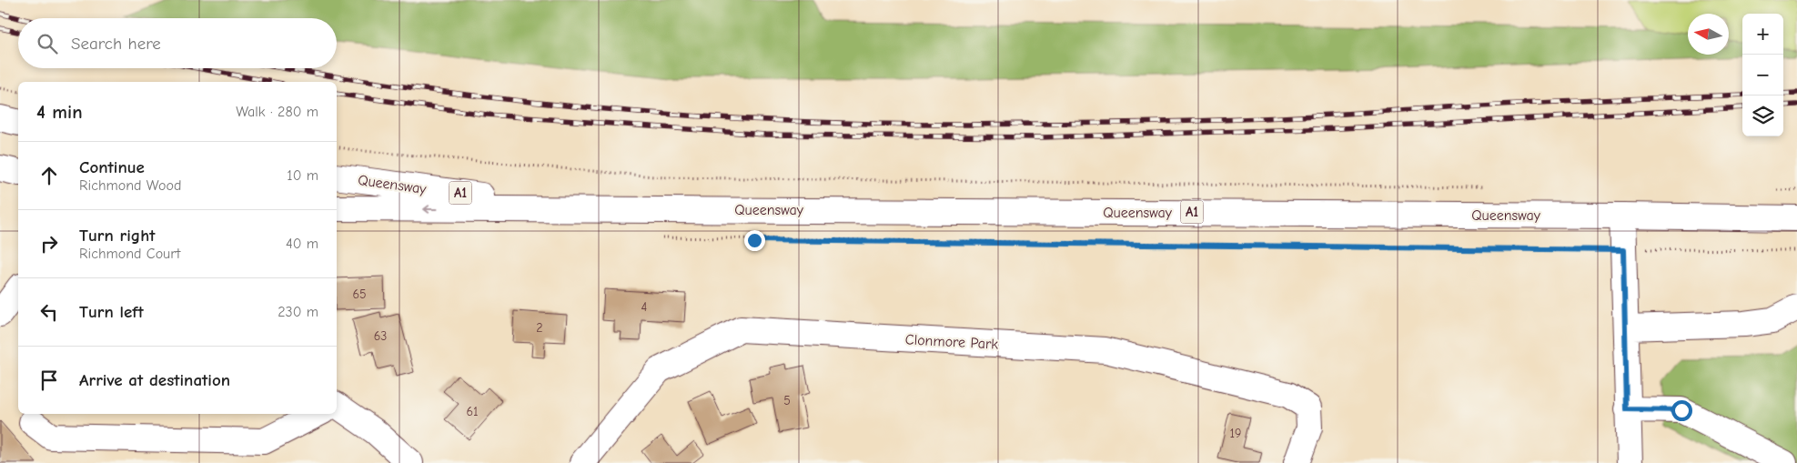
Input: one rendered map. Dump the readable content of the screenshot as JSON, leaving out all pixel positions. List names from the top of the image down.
{
  "streets": {
    "main road": ["Queensway", "A1", "Clonmore Park"]
  },
  "house_numbers": [
    "65",
    "4",
    "2",
    "63",
    "5",
    "61",
    "19"
  ],
  "north": "left",
  "page": {
    "map_buttons": ["+", "−"],
    "search": "Search here",
    "heading": ["4 min", "Walk · 280 m"],
    "list": [
      ["Continue", "Richmond Wood", "10 m"],
      ["Turn right", "Richmond Court", "40 m"],
      ["Turn left", "230 m"],
      "Arrive at destination"
    ]
  }
}
